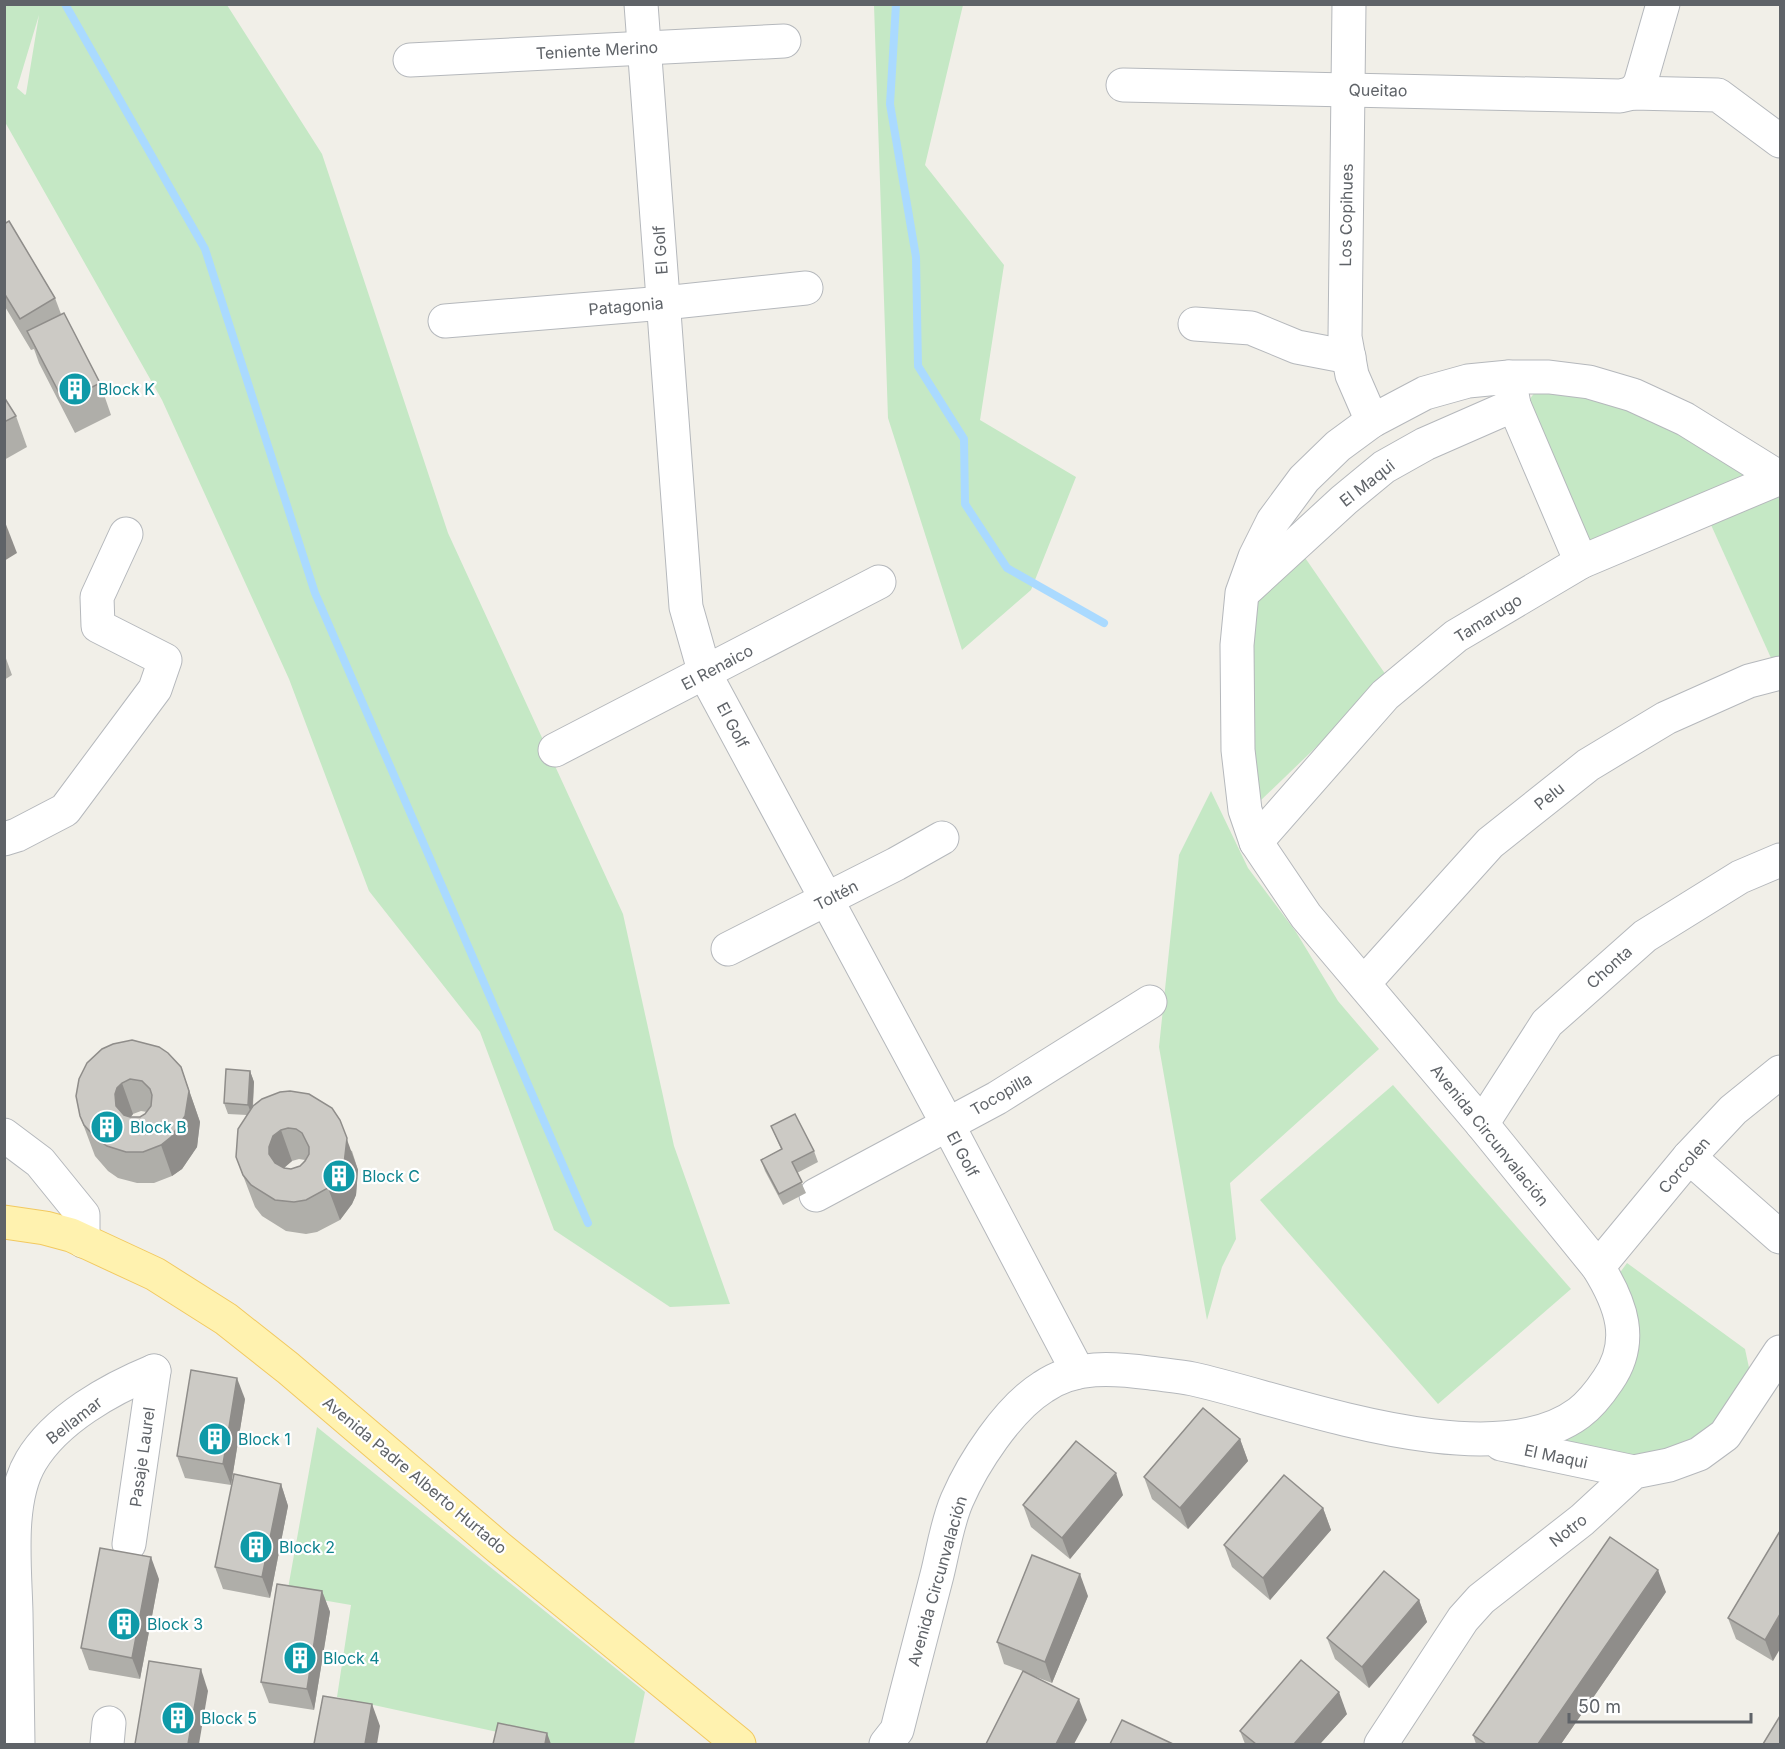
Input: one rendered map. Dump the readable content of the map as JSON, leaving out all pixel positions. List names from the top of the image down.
{
  "streets": {
    "main road": ["Avenida Padre Alberto Hurtado"],
    "street": [
      "Teniente Merino",
      "Queitao",
      "Los Copihues",
      "El Golf",
      "Patagonia",
      "El Maqui",
      "Tamarugo",
      "El Renaico",
      "Pelu",
      "Toltén",
      "Chonta",
      "Tocopilla",
      "Avenida Circunvalación",
      "Corcolen",
      "Bellamar",
      "Pasaje Laurel",
      "Notro"
    ]
  },
  "crossings": [
    ["Teniente Merino", "El Golf"],
    ["Queitao", "Los Copihues"],
    ["Los Copihues", "Avenida Circunvalación"],
    ["El Golf", "Patagonia"],
    ["El Golf", "El Renaico"],
    ["El Golf", "Toltén"],
    ["El Golf", "Tocopilla"],
    ["El Golf", "Avenida Circunvalación"],
    ["El Maqui", "Avenida Circunvalación"],
    ["El Maqui", "Notro"],
    ["Tamarugo", "Avenida Circunvalación"],
    ["Pelu", "Avenida Circunvalación"],
    ["Chonta", "Avenida Circunvalación"],
    ["Avenida Circunvalación", "Corcolen"],
    ["Bellamar", "Pasaje Laurel"]
  ],
  "places": {
    "building": [
      "Block K",
      "Block B",
      "Block C",
      "Block 1",
      "Block 2",
      "Block 3",
      "Block 4",
      "Block 5"
    ]
  },
  "scale_bar": "50 m"
}
